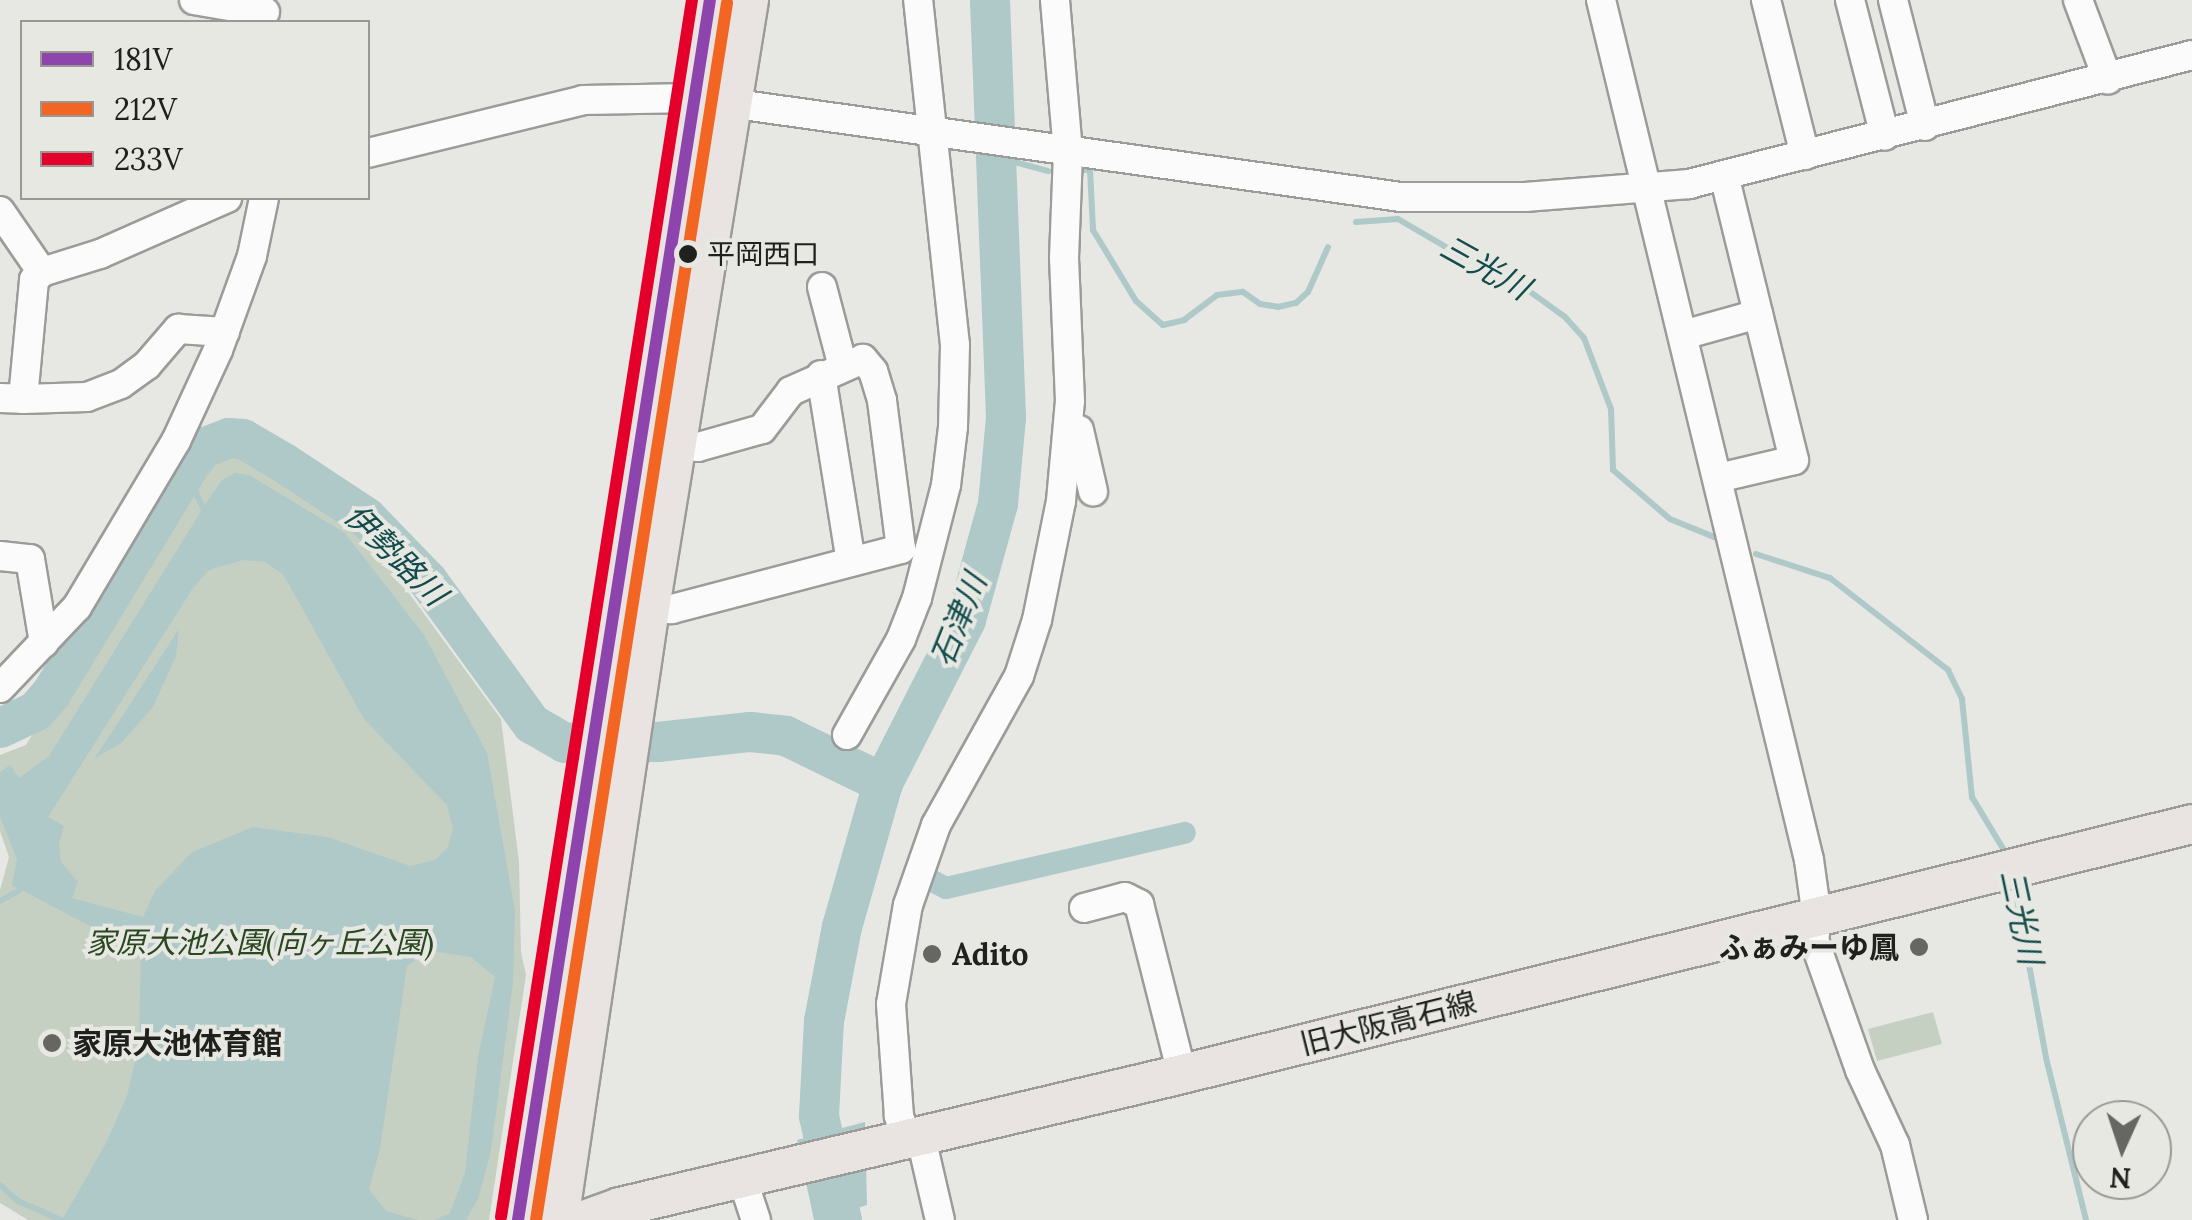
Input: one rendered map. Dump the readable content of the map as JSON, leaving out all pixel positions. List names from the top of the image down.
{
  "streets": {
    "main road": ["旧大阪高石線"]
  },
  "water": ["三光川", "伊勢路川", "石津川"],
  "parks": ["家原大池公園(向ヶ丘公園)"],
  "places": [
    "平岡西口",
    "ふぁみーゆ鳳",
    "Adito",
    "家原大池体育館"
  ],
  "lines": ["transit line 181V", "transit line 233V", "transit line 212V"],
  "legend": ["181V", "212V", "233V"],
  "north": "bottom"
}
